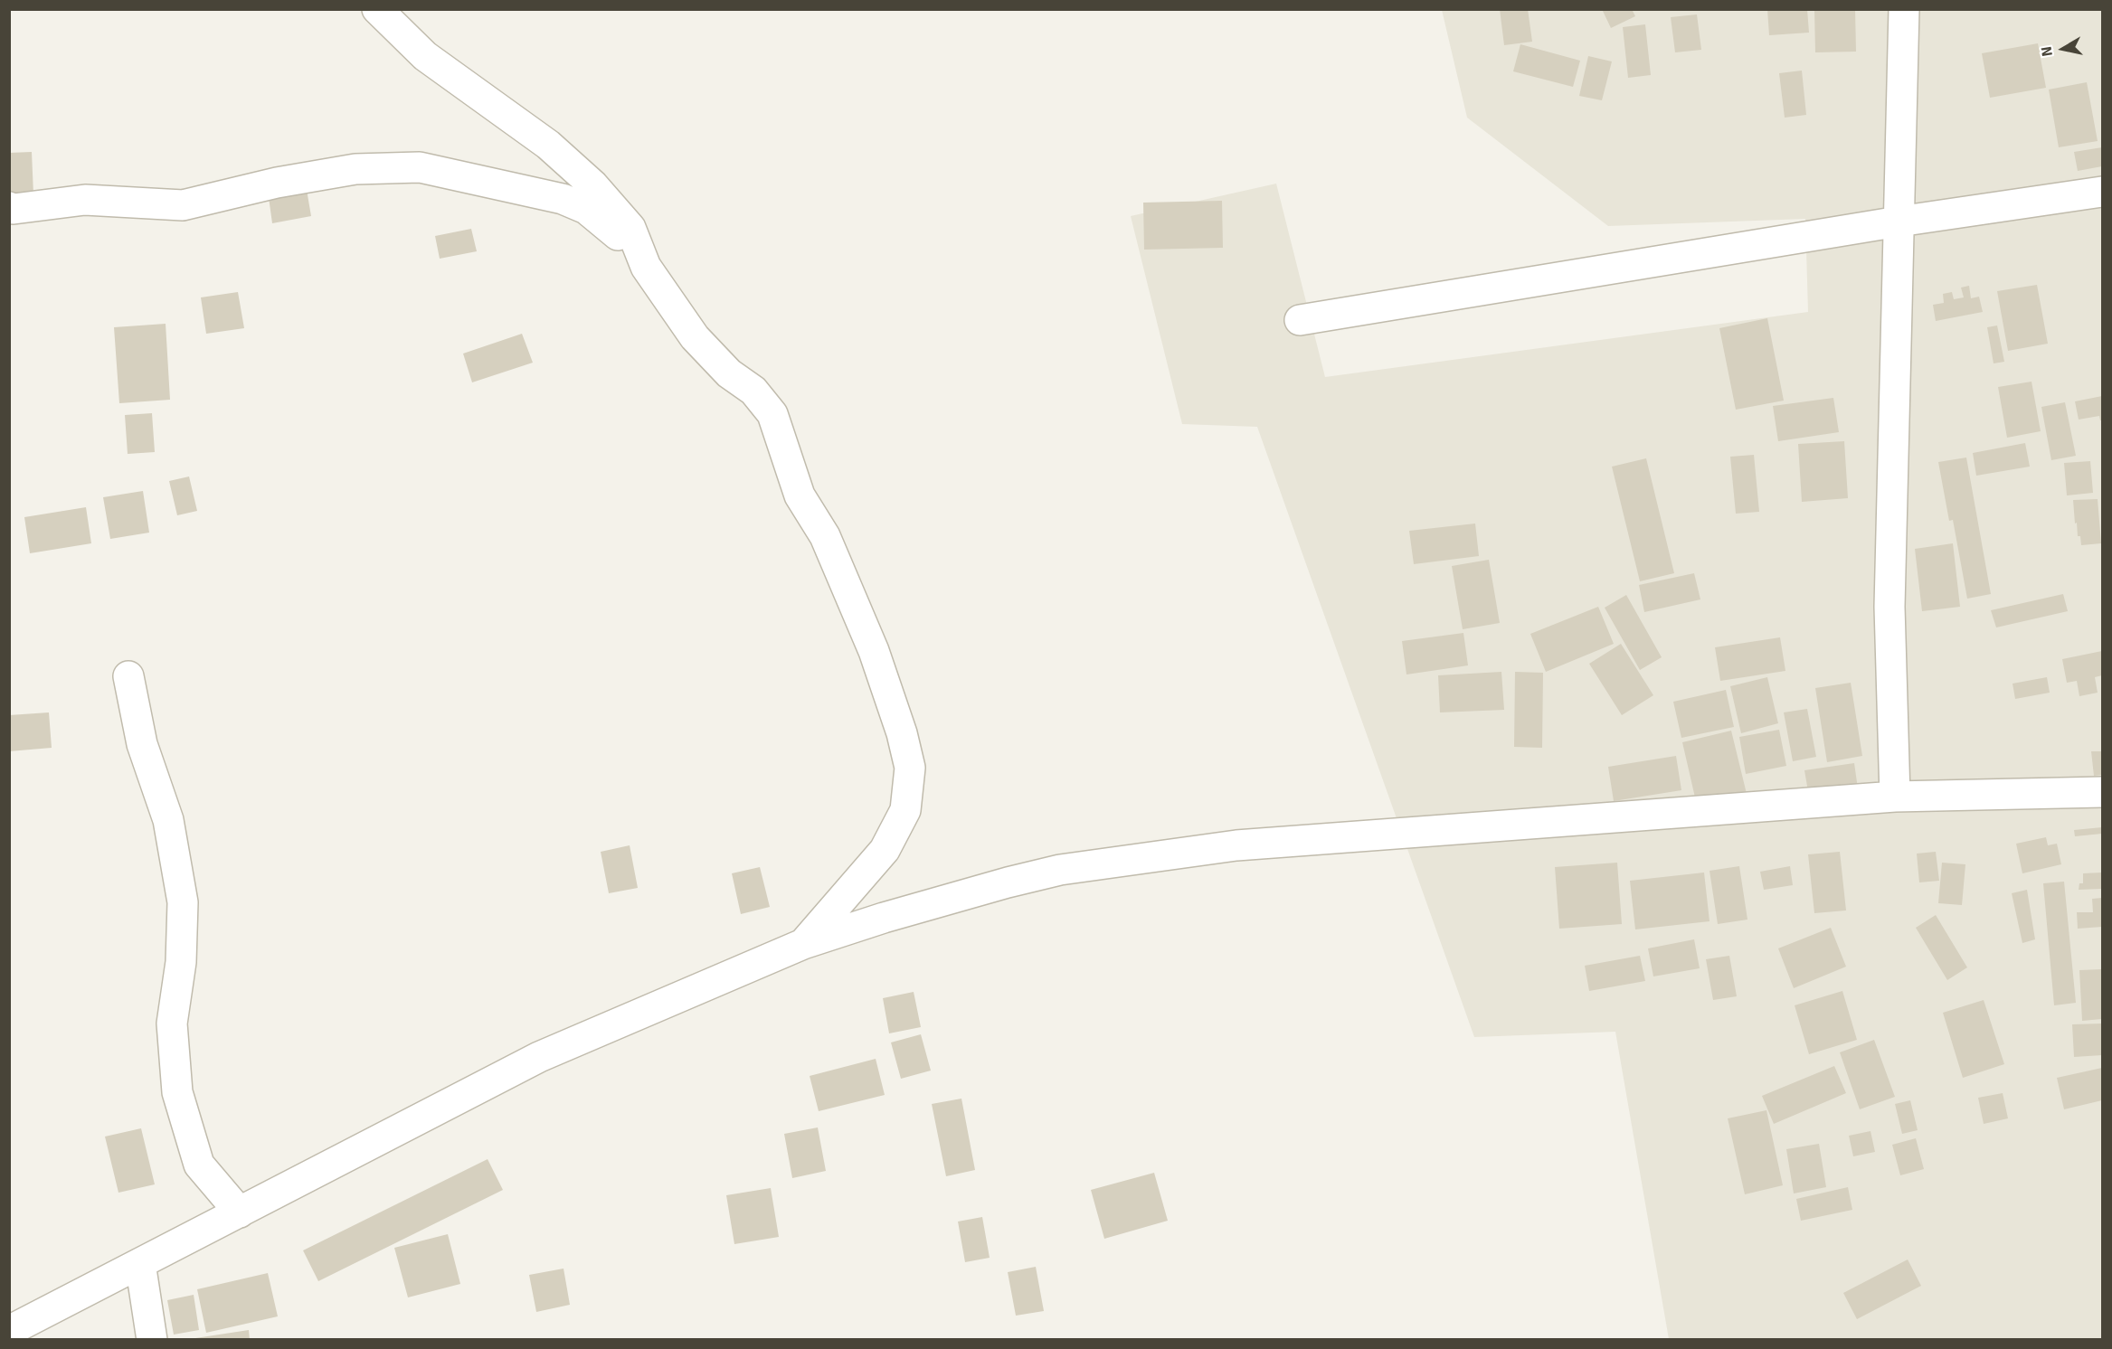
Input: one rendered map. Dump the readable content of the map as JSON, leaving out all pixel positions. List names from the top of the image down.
{
  "north": "left"
}
